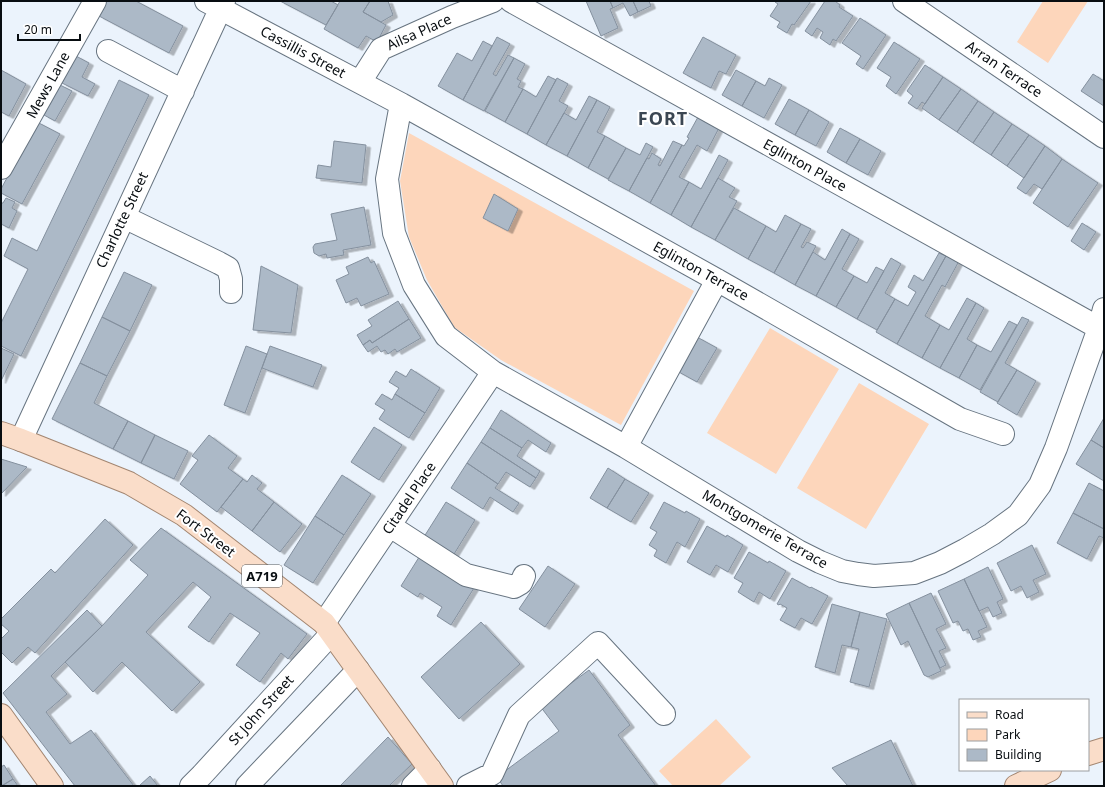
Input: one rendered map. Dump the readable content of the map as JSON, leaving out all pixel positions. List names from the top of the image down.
{
  "streets": {
    "main road": ["Fort Street", "A719"],
    "street": [
      "Ailsa Place",
      "Cassillis Street",
      "Arran Terrace",
      "Mews Lane",
      "Eglinton Place",
      "Charlotte Street",
      "Eglinton Terrace",
      "Citadel Place",
      "Montgomerie Terrace",
      "St John Street"
    ]
  },
  "crossings": [
    ["Ailsa Place", "Cassillis Street"],
    ["Cassillis Street", "Charlotte Street"],
    ["Cassillis Street", "Eglinton Terrace"],
    ["Cassillis Street", "Montgomerie Terrace"],
    ["Eglinton Place", "Montgomerie Terrace"],
    ["Charlotte Street", "Fort Street"],
    ["Eglinton Terrace", "Montgomerie Terrace"],
    ["Citadel Place", "Montgomerie Terrace"],
    ["Citadel Place", "Fort Street"],
    ["Citadel Place", "St John Street"],
    ["Fort Street", "St John Street"]
  ],
  "districts": ["FORT"],
  "legend": ["Road", "Park", "Building"],
  "scale_bar": "20 m"
}
